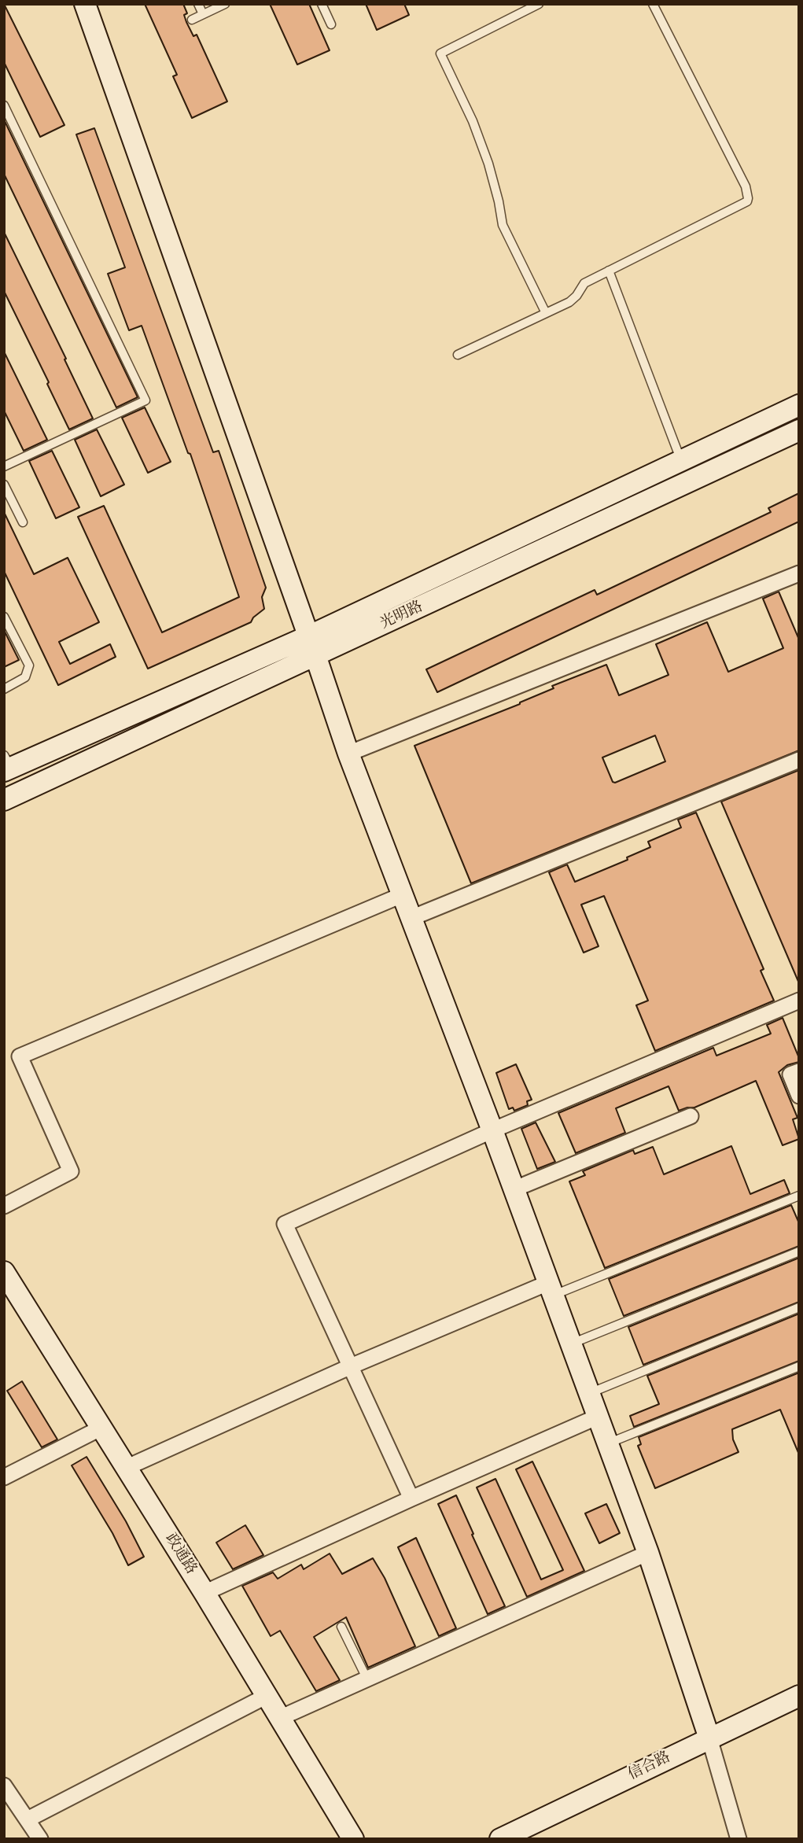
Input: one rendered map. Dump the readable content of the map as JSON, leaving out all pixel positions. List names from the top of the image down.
{
  "streets": {
    "street": ["光明路", "政通路", "信合路"]
  }
}
